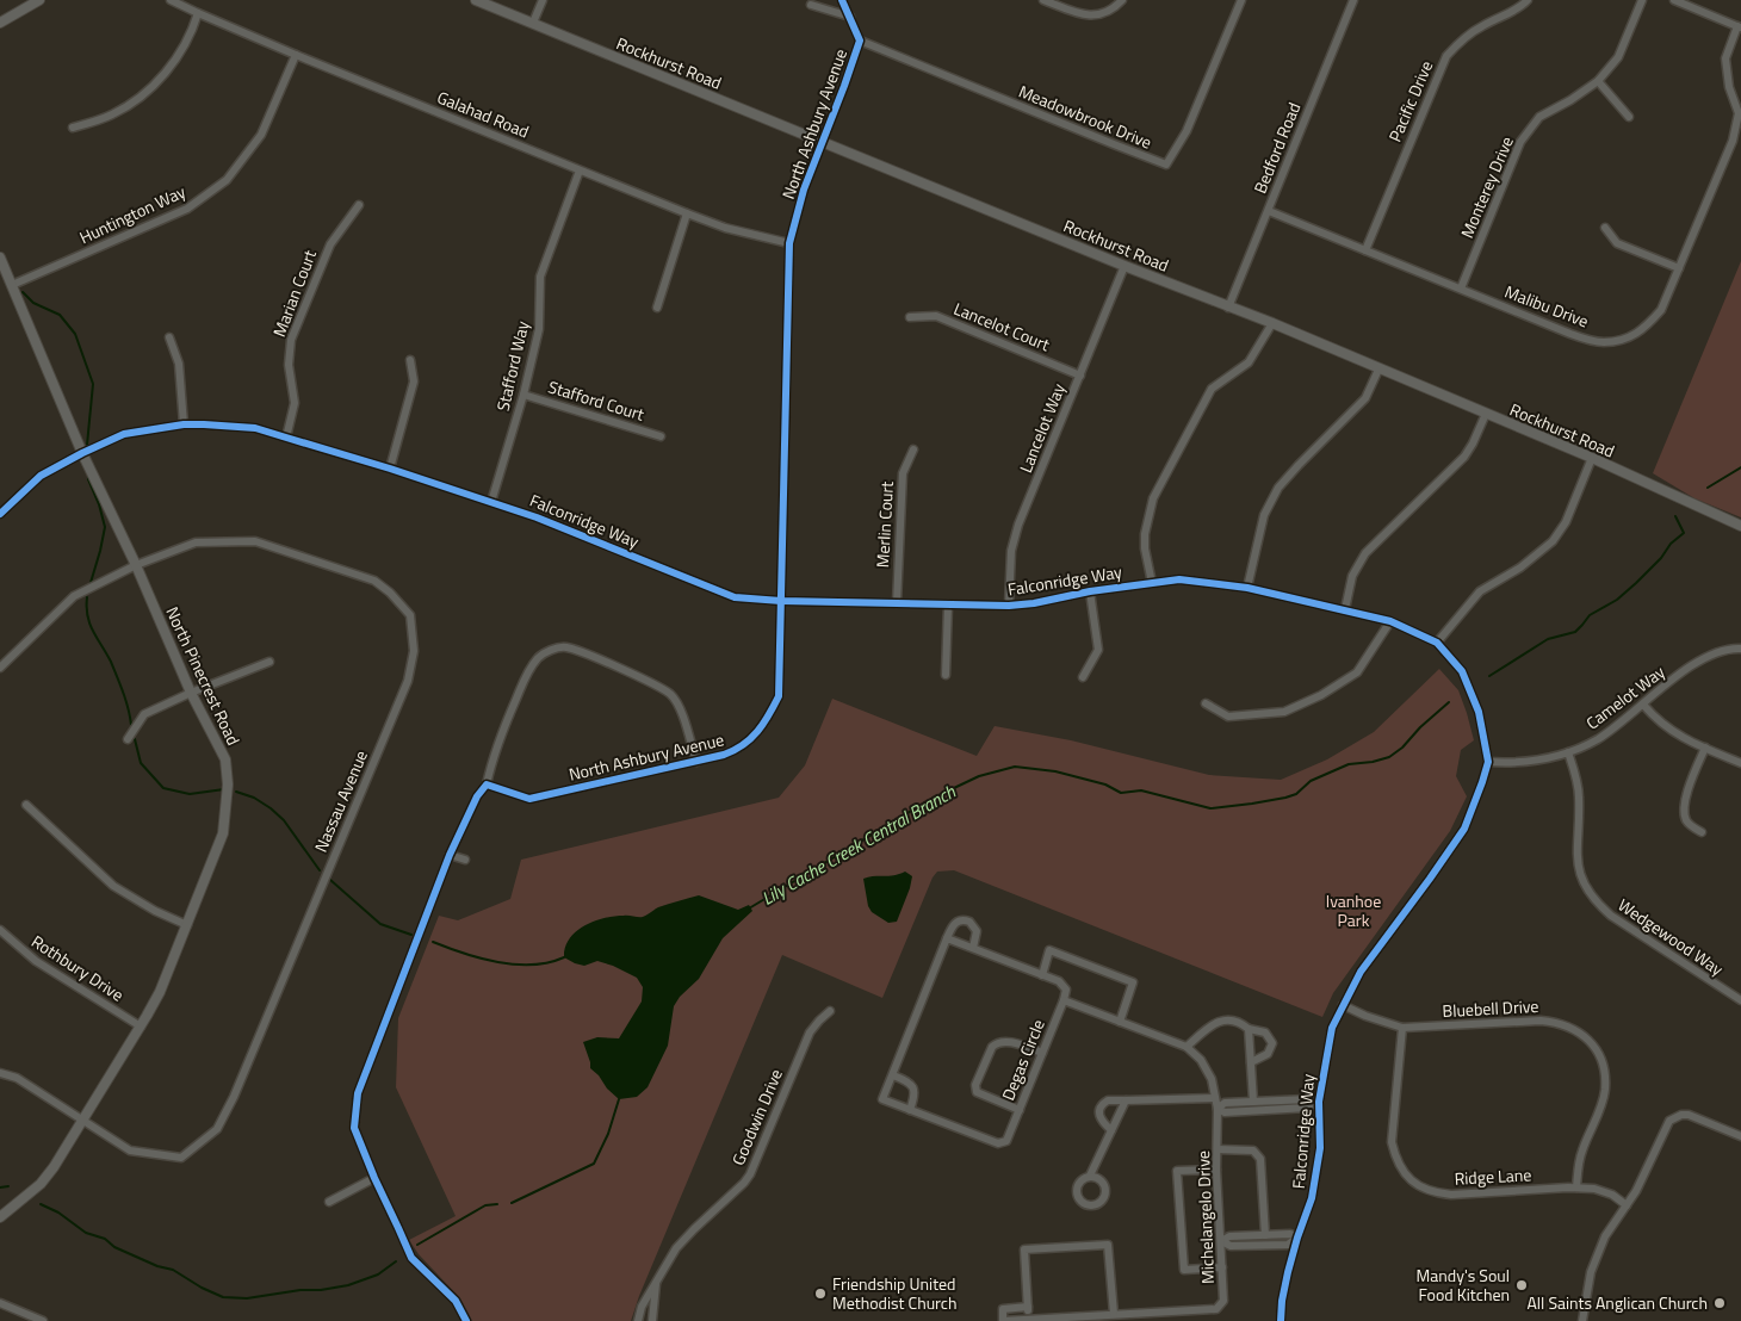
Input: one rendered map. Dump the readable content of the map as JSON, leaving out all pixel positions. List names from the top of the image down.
{
  "streets": {
    "street": [
      "Rockhurst Road",
      "Pacific Drive",
      "Galahad Road",
      "Meadowbrook Drive",
      "North Ashbury Avenue",
      "Bedford Road",
      "Monterey Drive",
      "Huntington Way",
      "Marian Court",
      "Malibu Drive",
      "Lancelot Court",
      "Stafford Way",
      "Stafford Court",
      "Lancelot Way",
      "Falconridge Way",
      "Merlin Court",
      "North Pinecrest Road",
      "Camelot Way",
      "Nassau Avenue",
      "Wedgewood Way",
      "Rothbury Drive",
      "Bluebell Drive",
      "Degas Circle",
      "Goodwin Drive",
      "Ridge Lane",
      "Michelangelo Drive"
    ]
  },
  "crossings": [
    ["Rockhurst Road", "North Ashbury Avenue"],
    ["Rockhurst Road", "Bedford Road"],
    ["Rockhurst Road", "Lancelot Way"],
    ["Pacific Drive", "Malibu Drive"],
    ["Galahad Road", "North Ashbury Avenue"],
    ["Galahad Road", "Huntington Way"],
    ["Galahad Road", "Stafford Way"],
    ["Meadowbrook Drive", "North Ashbury Avenue"],
    ["North Ashbury Avenue", "Falconridge Way"],
    ["Bedford Road", "Malibu Drive"],
    ["Monterey Drive", "Malibu Drive"],
    ["Huntington Way", "North Pinecrest Road"],
    ["Marian Court", "Falconridge Way"],
    ["Lancelot Court", "Lancelot Way"],
    ["Stafford Way", "Stafford Court"],
    ["Stafford Way", "Falconridge Way"],
    ["Lancelot Way", "Falconridge Way"],
    ["Falconridge Way", "Merlin Court"],
    ["Falconridge Way", "North Pinecrest Road"],
    ["Falconridge Way", "Camelot Way"],
    ["Falconridge Way", "Bluebell Drive"],
    ["North Pinecrest Road", "Nassau Avenue"],
    ["North Pinecrest Road", "Rothbury Drive"],
    ["Camelot Way", "Wedgewood Way"],
    ["Bluebell Drive", "Ridge Lane"],
    ["Degas Circle", "Michelangelo Drive"]
  ],
  "water": ["Lily Cache Creek Central Branch"],
  "parks": ["Ivanhoe Park"],
  "places": ["Mandy's Soul Food Kitchen", "Friendship United Methodist Church", "All Saints Anglican Church"]
}
